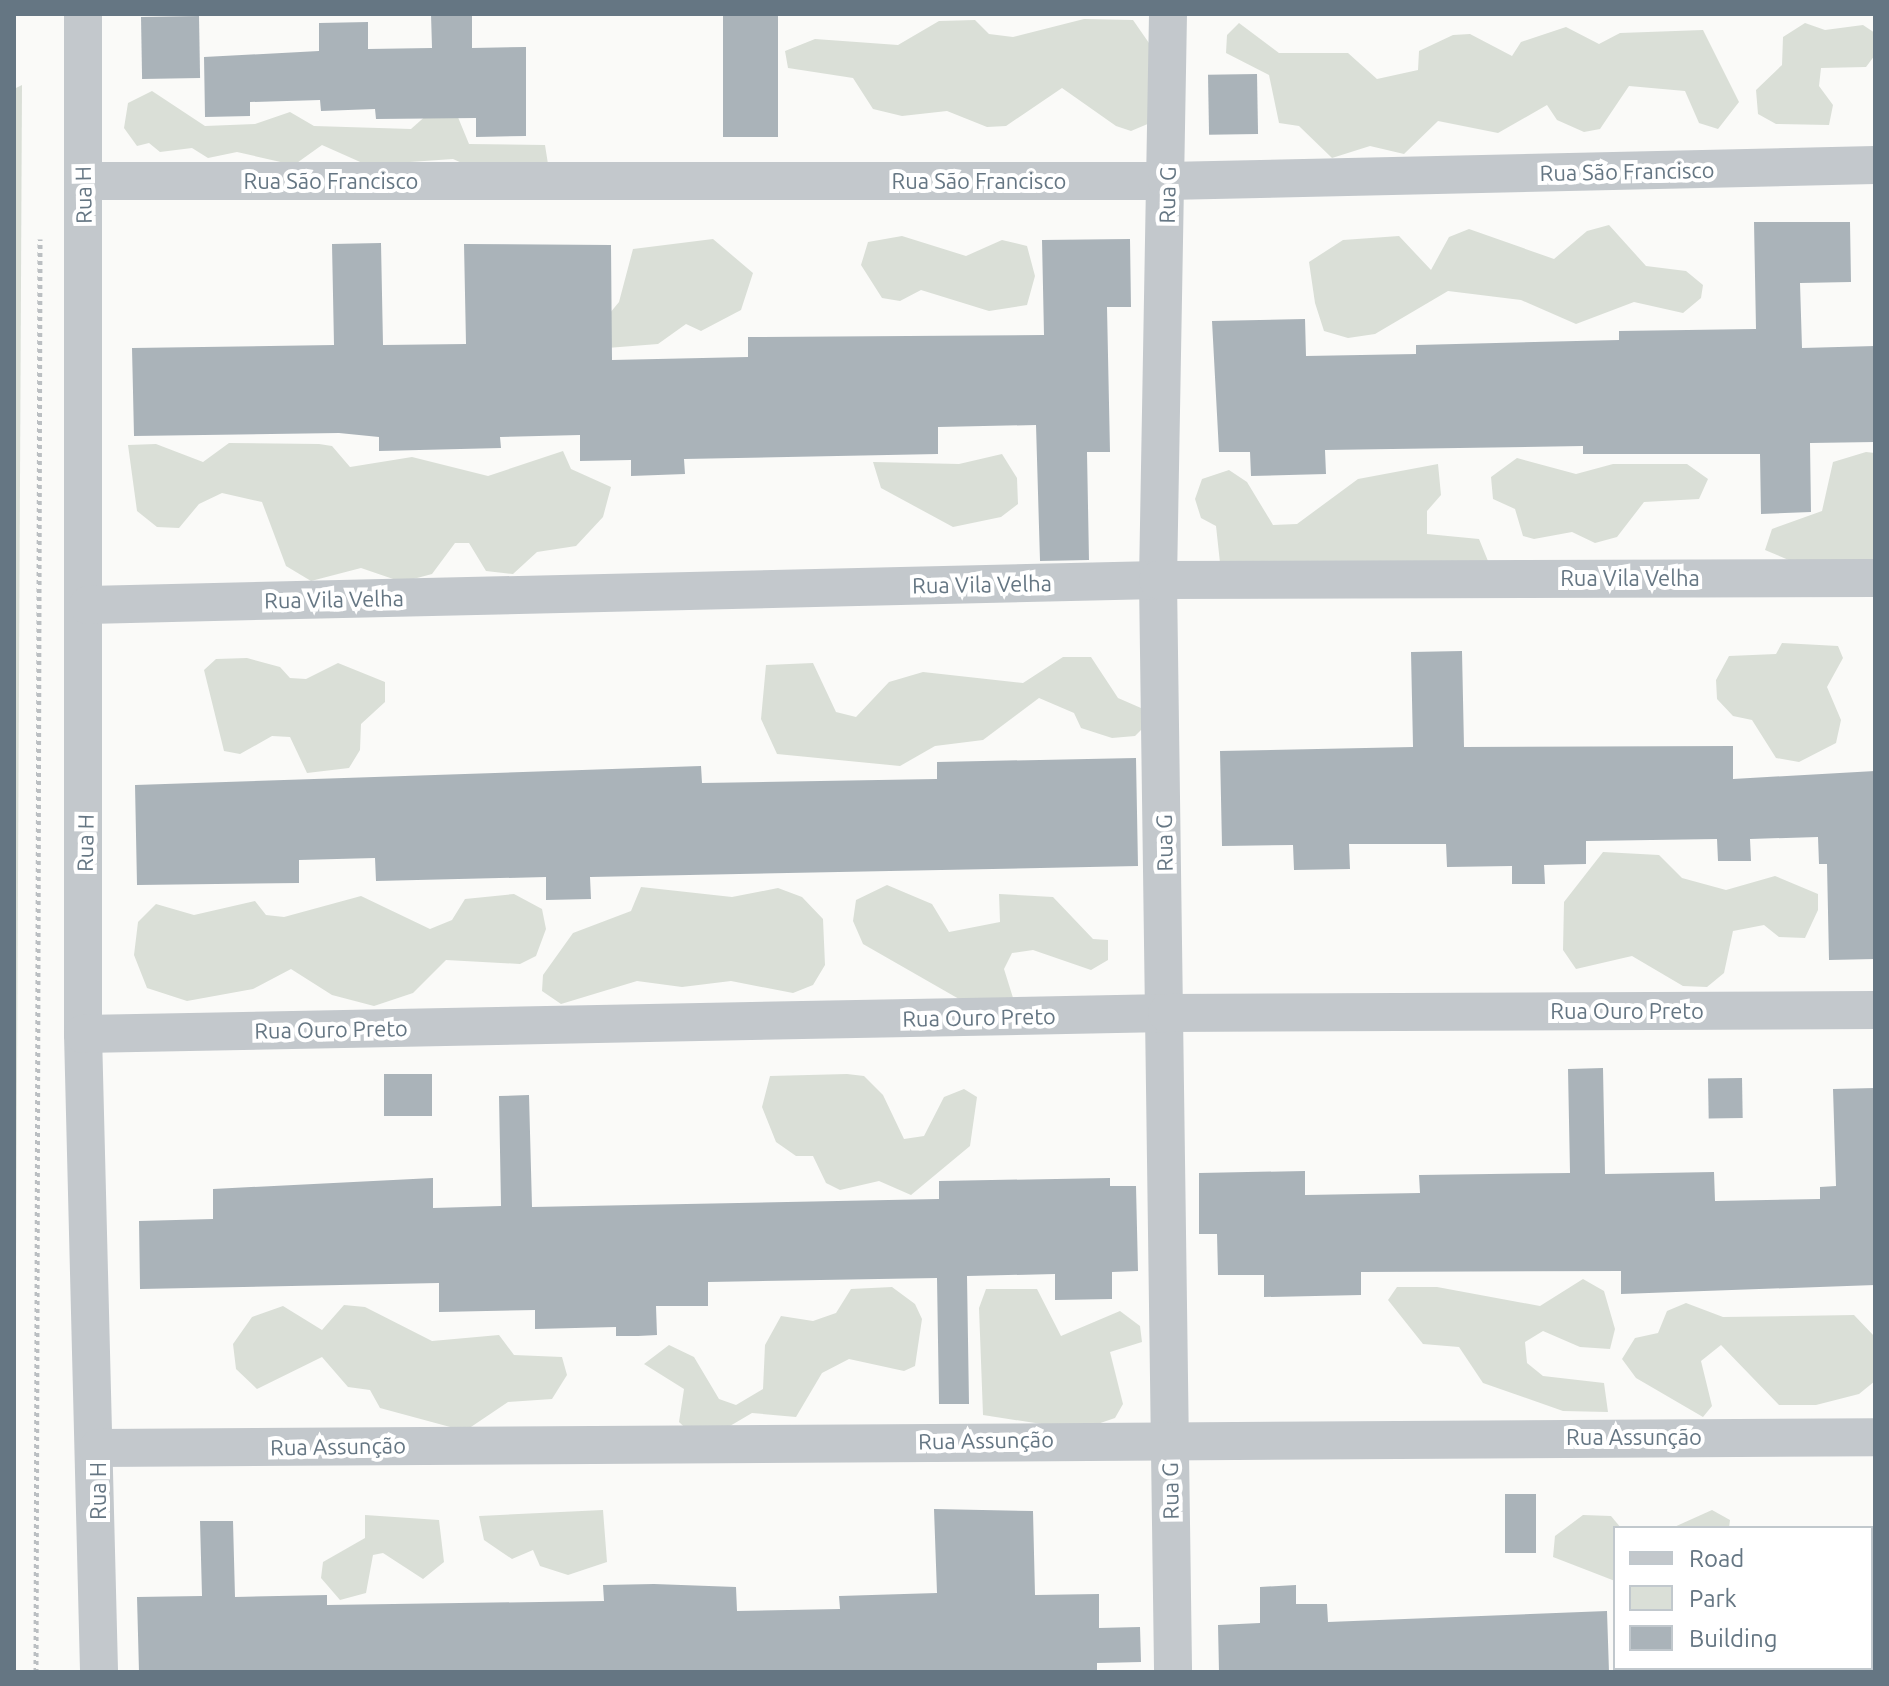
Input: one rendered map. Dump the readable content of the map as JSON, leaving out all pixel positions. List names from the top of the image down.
{
  "streets": {
    "street": [
      "Rua São Francisco",
      "Rua H",
      "Rua G",
      "Rua Vila Velha",
      "Rua Ouro Preto",
      "Rua Assunção"
    ]
  },
  "crossings": [
    ["Rua São Francisco", "Rua H"],
    ["Rua São Francisco", "Rua G"],
    ["Rua H", "Rua Vila Velha"],
    ["Rua H", "Rua Ouro Preto"],
    ["Rua H", "Rua Assunção"],
    ["Rua G", "Rua Vila Velha"],
    ["Rua G", "Rua Ouro Preto"],
    ["Rua G", "Rua Assunção"]
  ],
  "legend": ["Road", "Park", "Building"]
}
